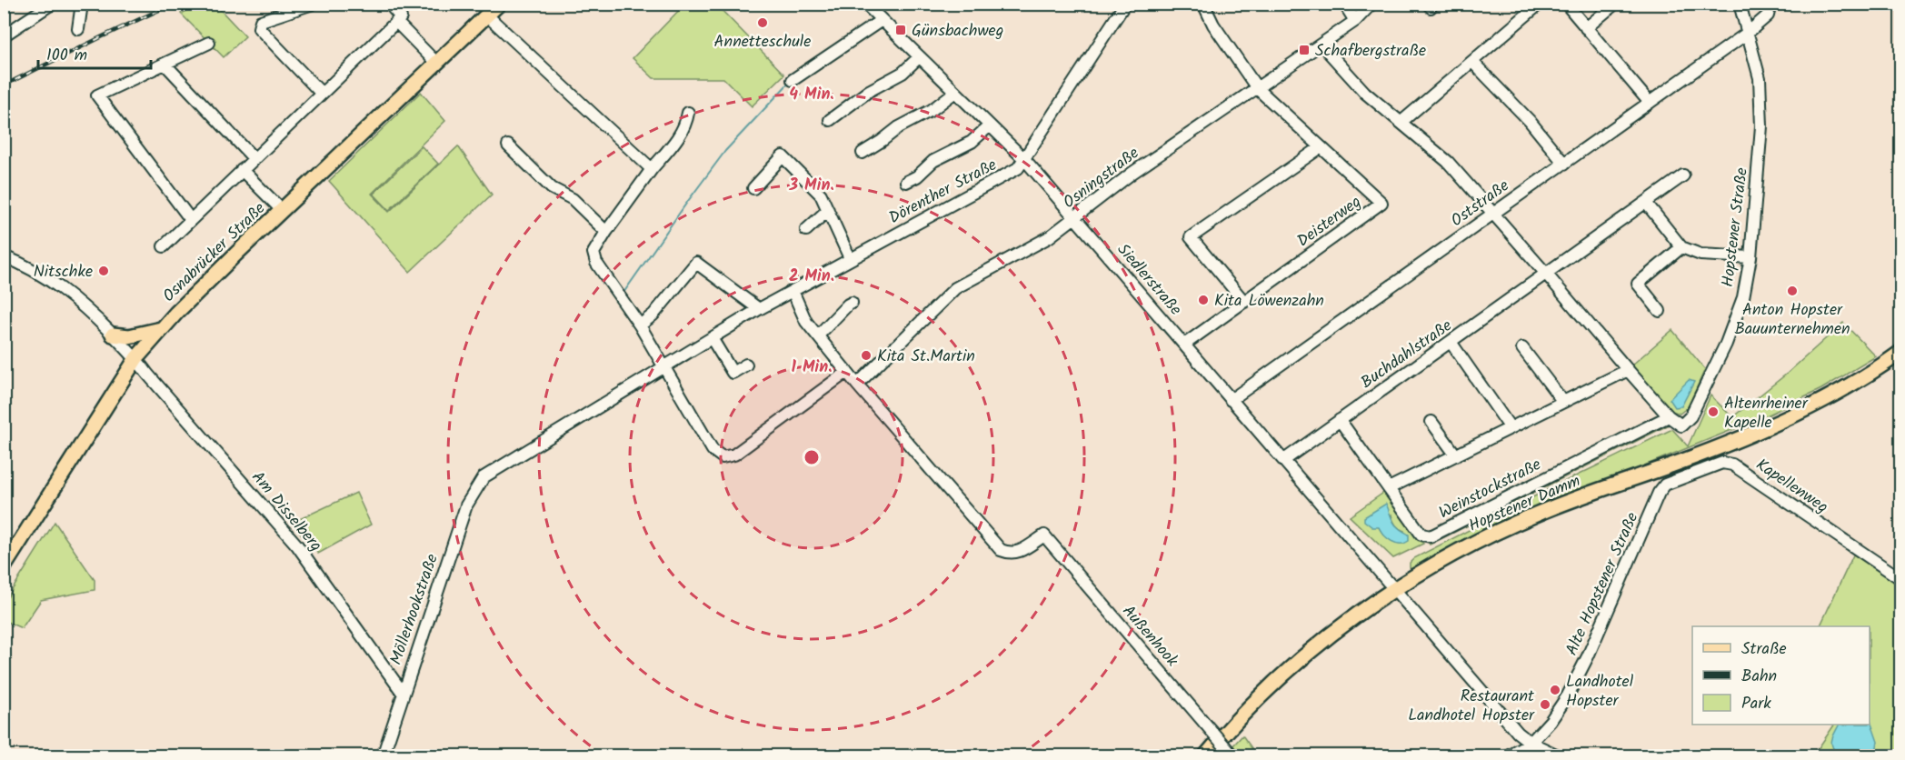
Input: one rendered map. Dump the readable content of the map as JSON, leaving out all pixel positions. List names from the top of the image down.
{
  "streets": {
    "main road": ["Osnabrücker Straße", "Hopstener Damm"],
    "street": [
      "Osningstraße",
      "Dörenther Straße",
      "Oststraße",
      "Deisterweg",
      "Hopstener Straße",
      "Siedlerstraße",
      "Buchdahlstraße",
      "Kapellenweg",
      "Weinstockstraße",
      "Am Disselberg",
      "Alte Hopstener Straße",
      "Möllerhookstraße",
      "Außenhook"
    ]
  },
  "crossings": [
    ["Osningstraße", "Deisterweg"],
    ["Osningstraße", "Siedlerstraße"],
    ["Osningstraße", "Außenhook"],
    ["Dörenther Straße", "Siedlerstraße"],
    ["Dörenther Straße", "Möllerhookstraße"],
    ["Oststraße", "Hopstener Straße"],
    ["Oststraße", "Siedlerstraße"],
    ["Deisterweg", "Siedlerstraße"],
    ["Hopstener Straße", "Weinstockstraße"],
    ["Osnabrücker Straße", "Am Disselberg"],
    ["Siedlerstraße", "Buchdahlstraße"],
    ["Siedlerstraße", "Hopstener Damm"],
    ["Siedlerstraße", "Alte Hopstener Straße"],
    ["Buchdahlstraße", "Weinstockstraße"],
    ["Kapellenweg", "Alte Hopstener Straße"],
    ["Am Disselberg", "Möllerhookstraße"]
  ],
  "places": {
    "other": [
      "Annetteschule",
      "Nitschke",
      "Anton Hopster Bauunternehmen",
      "Kita Löwenzahn",
      "Kita St.Martin",
      "Altenrheiner Kapelle",
      "Landhotel Hopster",
      "Restaurant Landhotel Hopster"
    ],
    "transit": ["Günsbachweg", "Schafbergstraße"]
  },
  "legend": ["Straße", "Bahn", "Park"],
  "scale_bar": "100 m",
  "rings": [
    "4 Min.",
    "3 Min.",
    "2 Min.",
    "1 Min."
  ]
}
